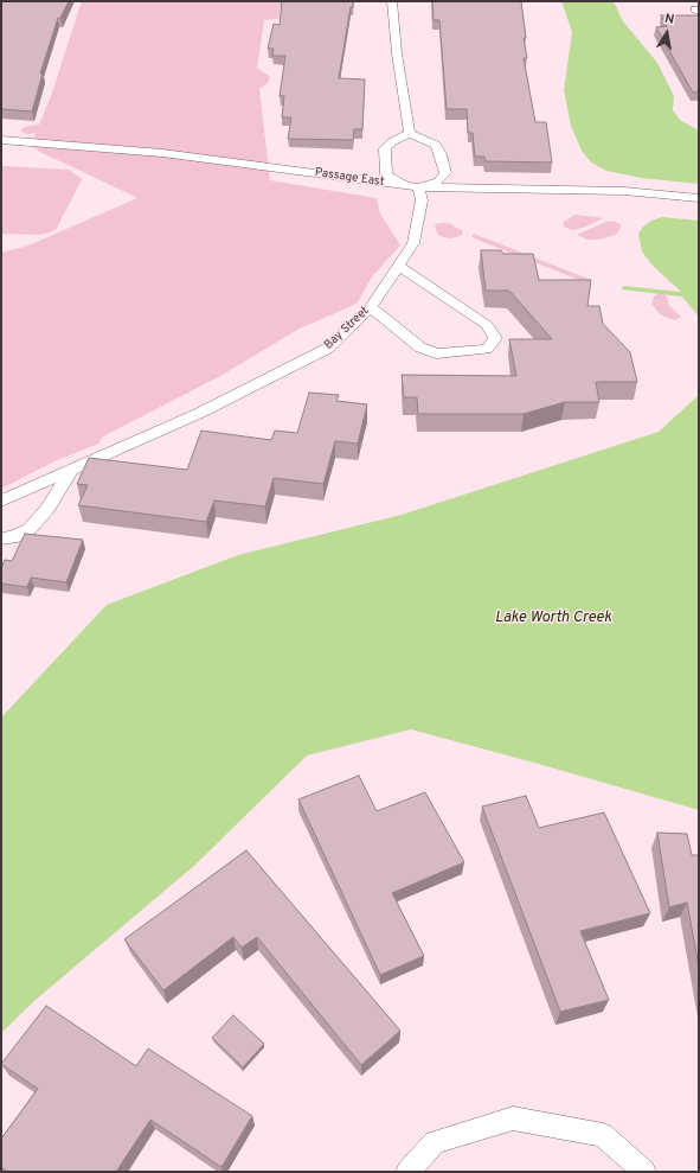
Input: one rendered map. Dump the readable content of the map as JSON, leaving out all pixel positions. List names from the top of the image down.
{
  "streets": {
    "lane": ["Passage East", "Bay Street"]
  },
  "crossings": [
    ["Passage East", "Bay Street"]
  ],
  "water": ["Lake Worth Creek"],
  "north": "top"
}
